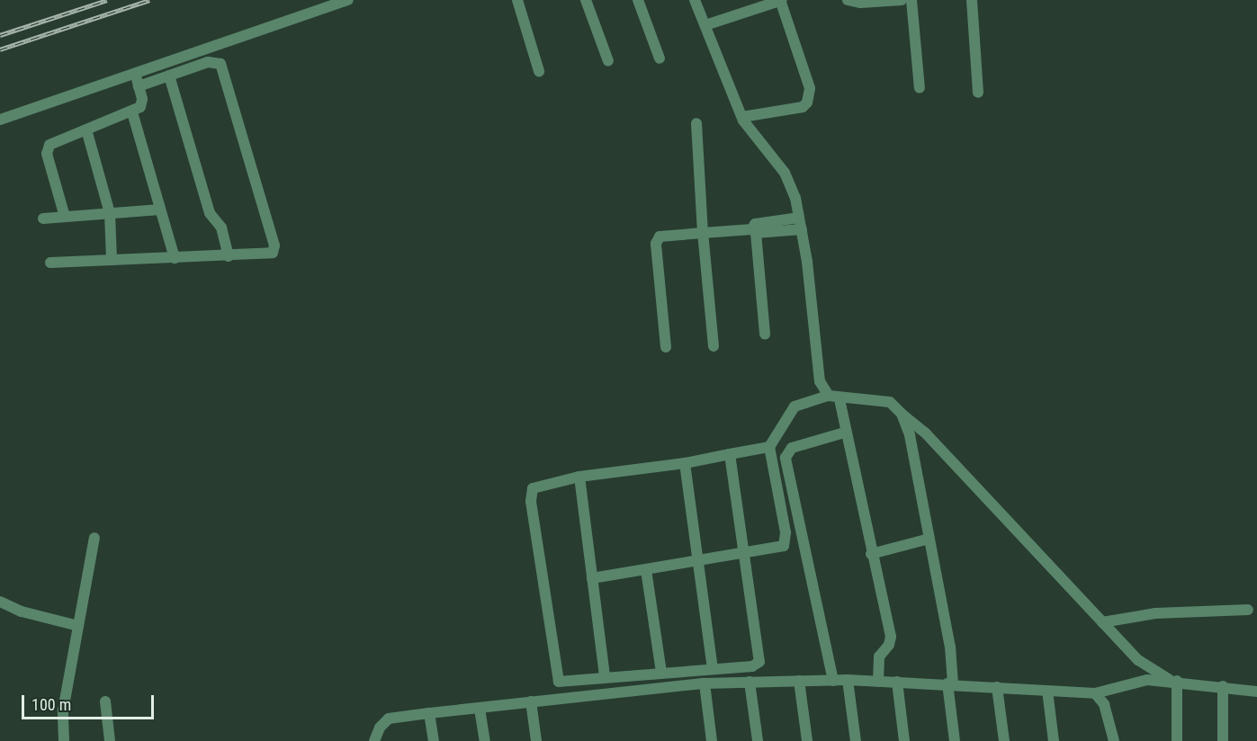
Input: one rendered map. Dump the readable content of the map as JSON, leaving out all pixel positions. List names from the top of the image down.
{
  "scale_bar": "100 m"
}
